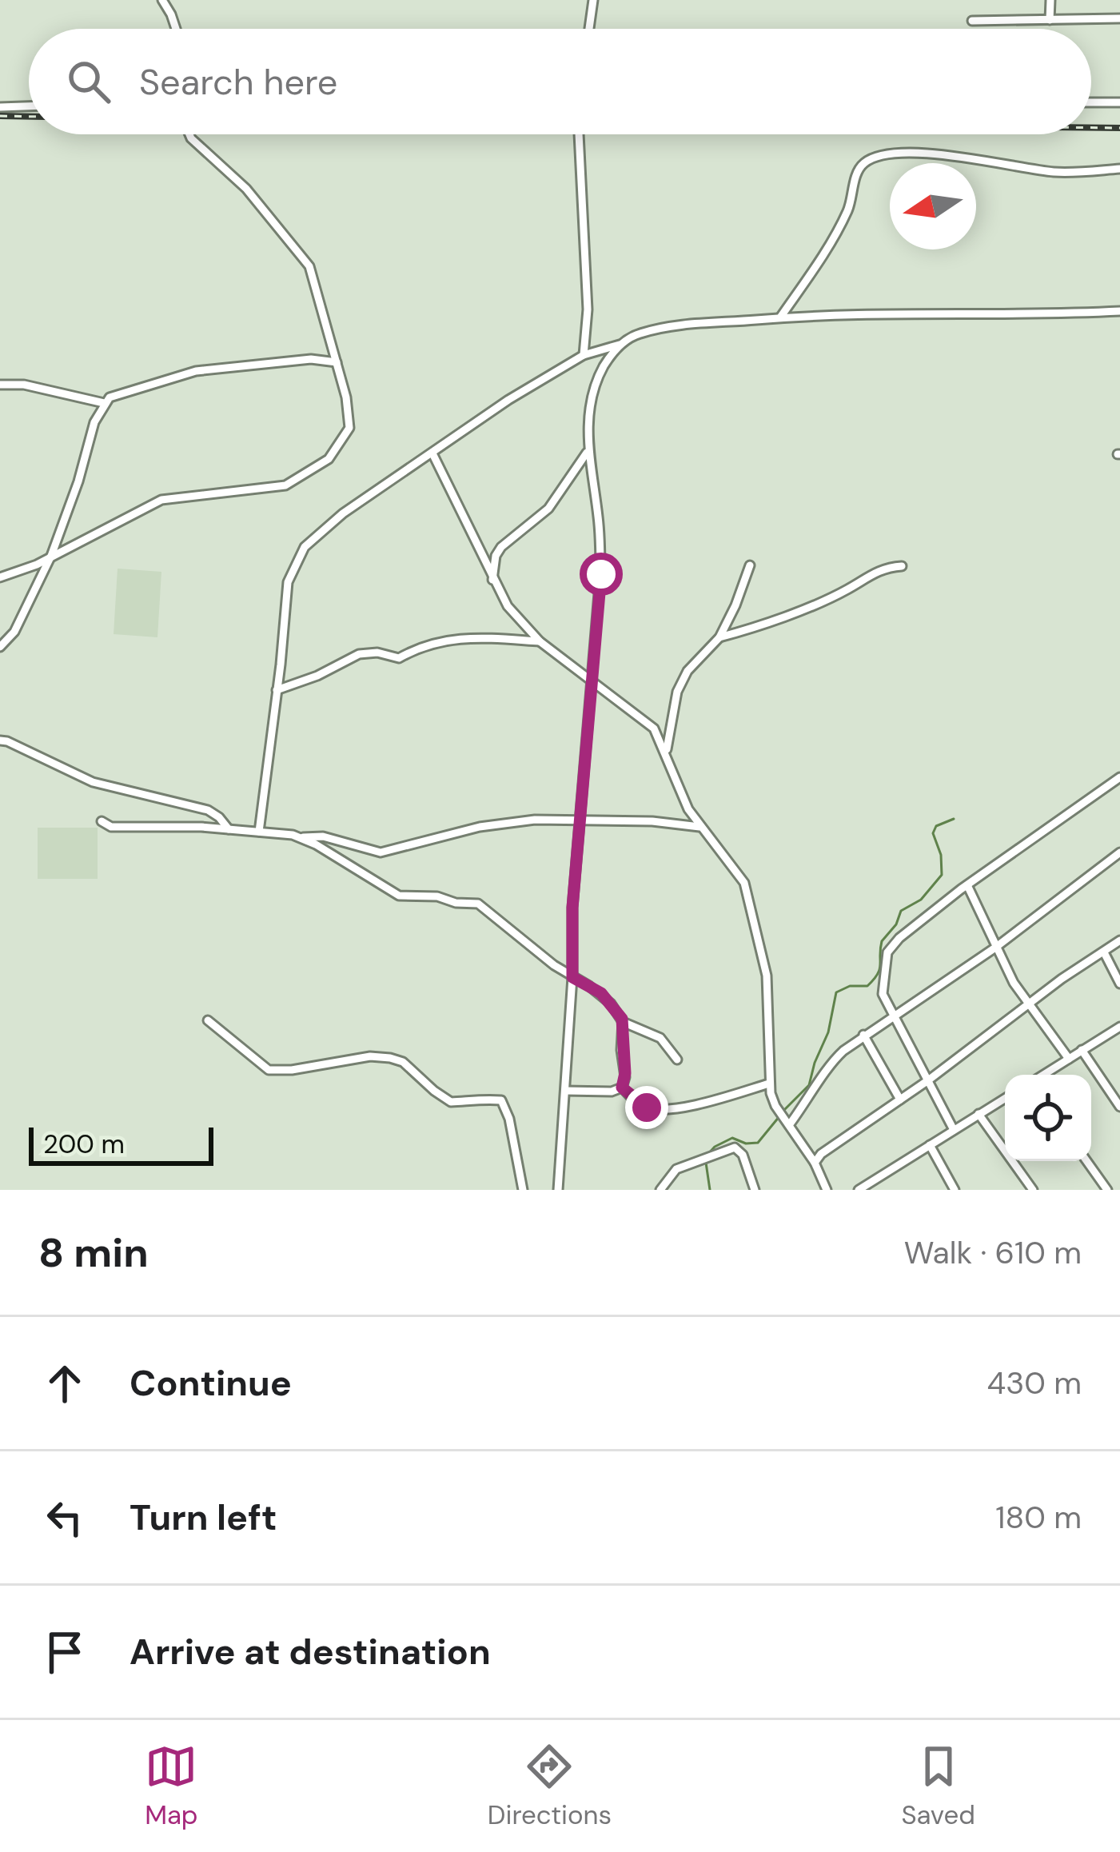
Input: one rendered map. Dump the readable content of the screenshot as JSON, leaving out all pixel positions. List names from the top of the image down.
{
  "scale_bar": "200 m",
  "north": "left",
  "page": {
    "search": "Search here",
    "scale": "200 m",
    "heading": ["8 min", "Walk · 610 m"],
    "list": [
      ["Continue", "430 m"],
      ["Turn left", "180 m"],
      "Arrive at destination"
    ],
    "nav": ["Map", "Directions", "Saved"]
  }
}
